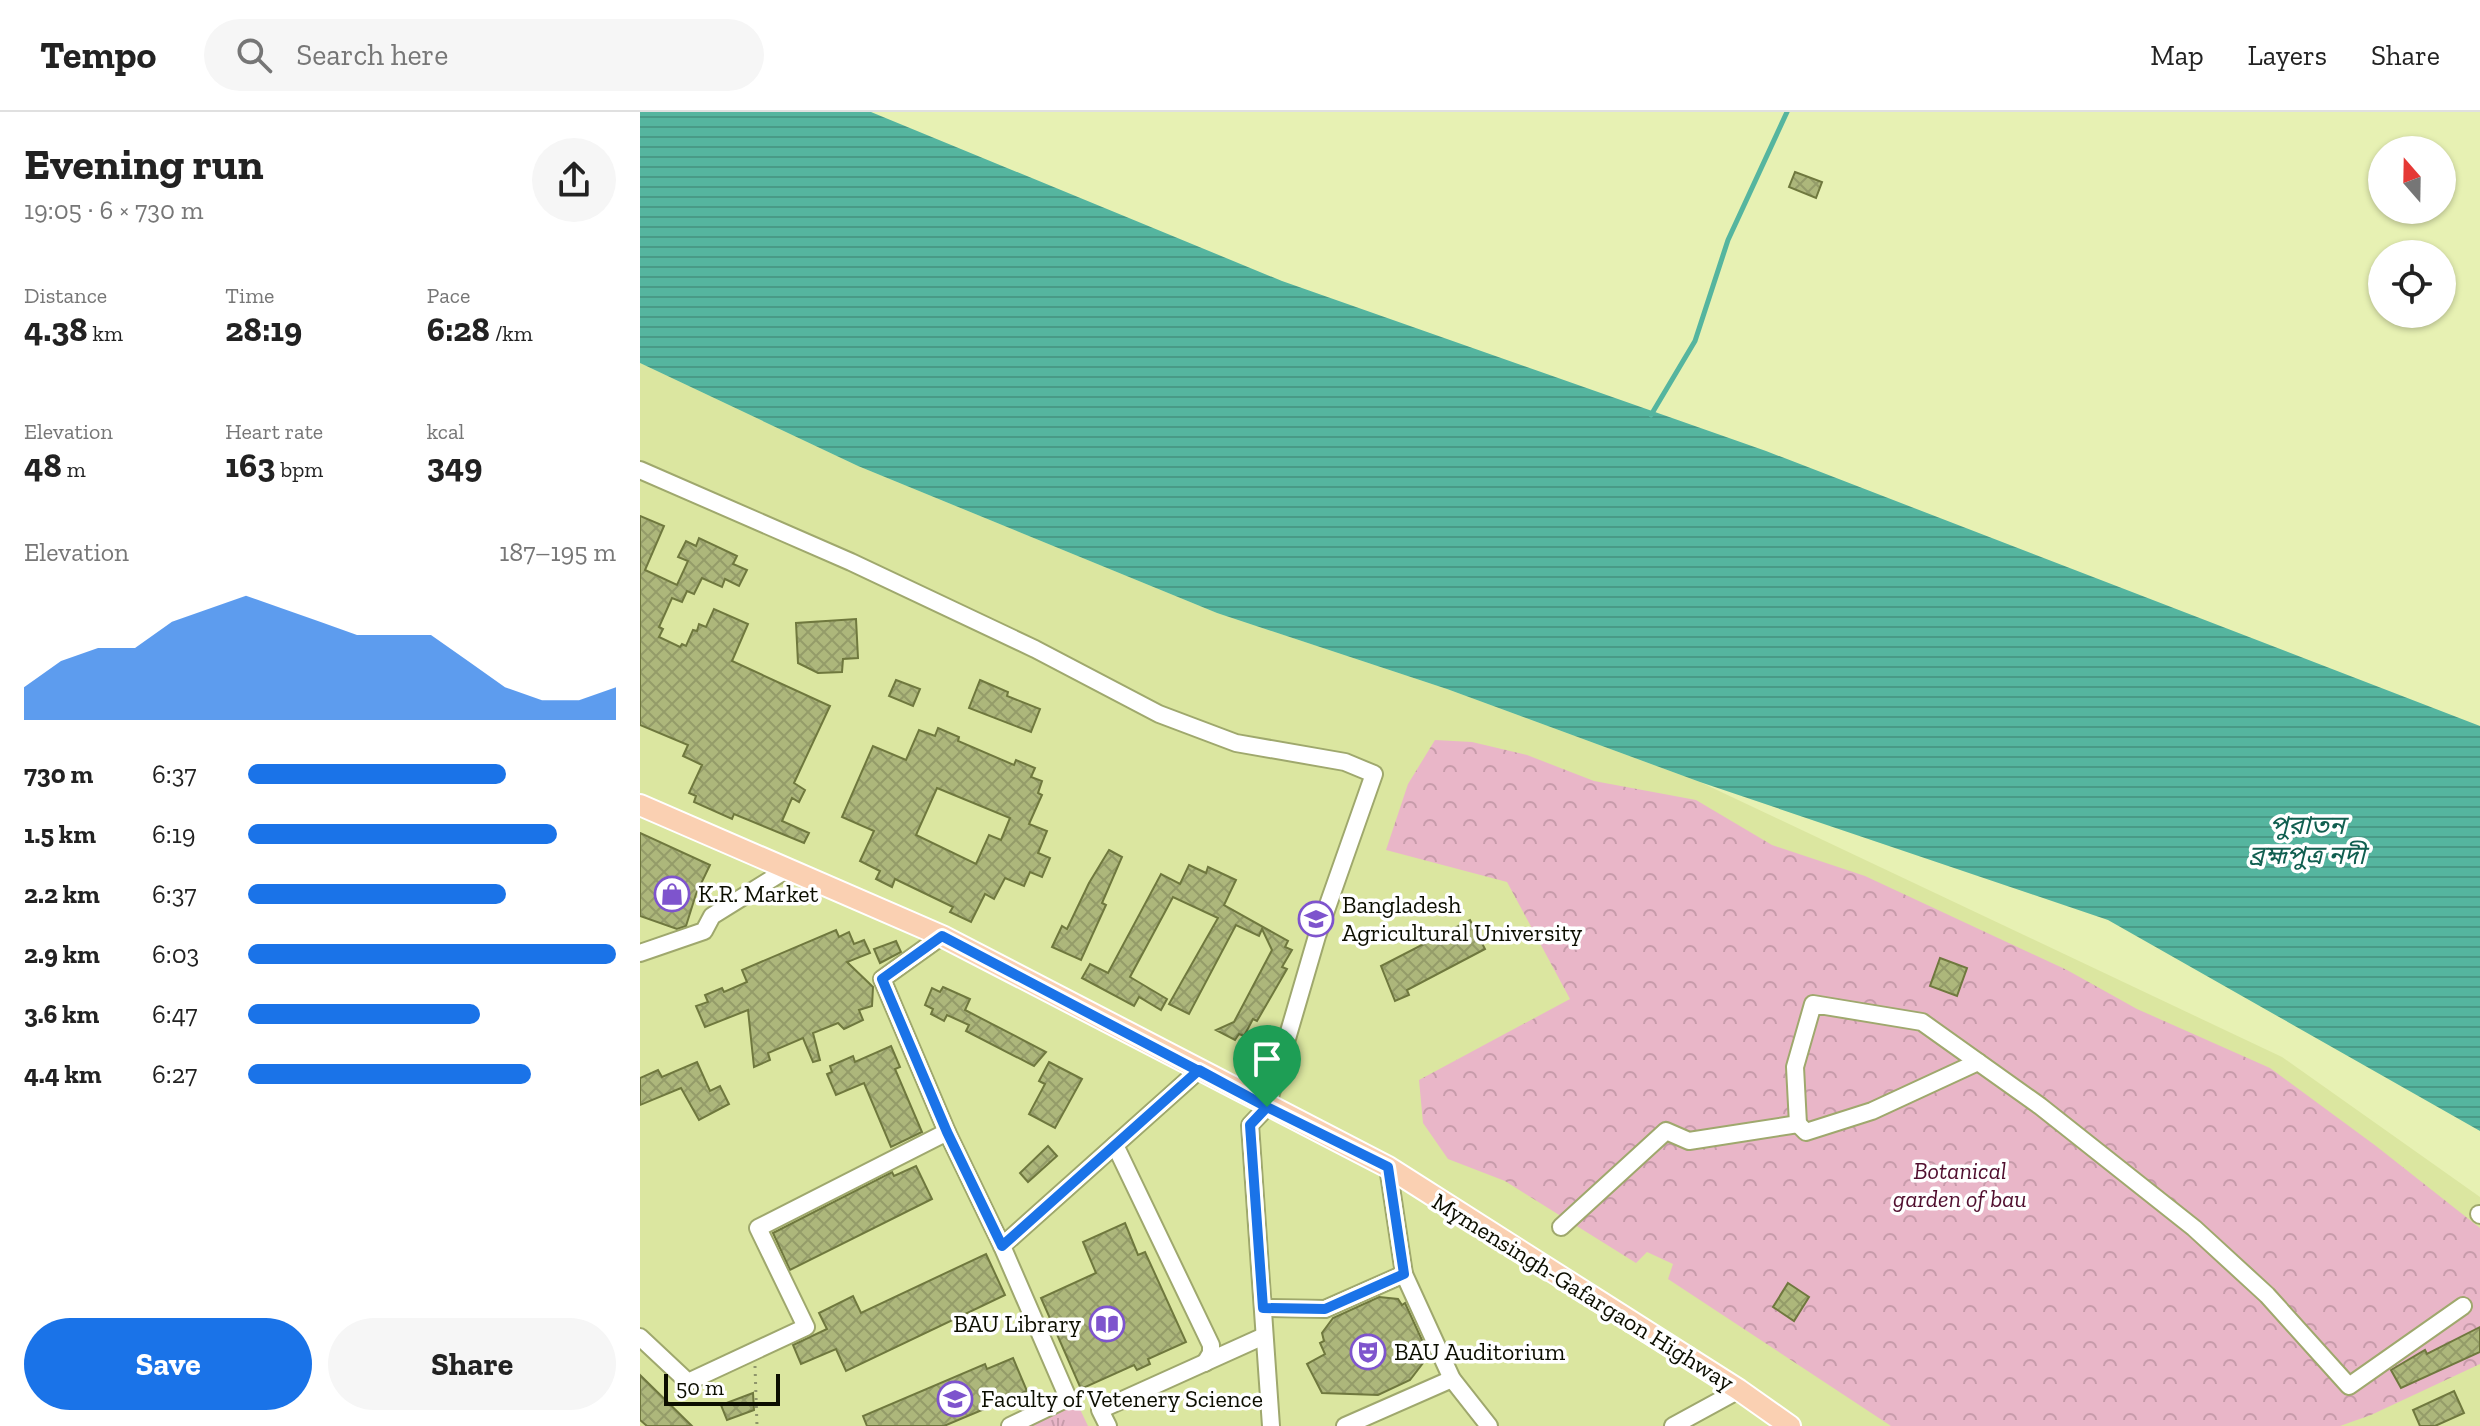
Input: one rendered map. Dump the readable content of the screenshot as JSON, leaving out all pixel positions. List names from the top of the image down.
{
  "streets": {
    "main road": ["Mymensingh-Gafargaon Highway"]
  },
  "water": ["পুরাতন ব্রহ্মপুত্র নদী"],
  "parks": ["Botanical garden of bau"],
  "places": {
    "shop": ["K.R. Market"],
    "school or university": ["Bangladesh Agricultural University", "Faculty of Vetenery Science"],
    "library": ["BAU Library"],
    "theatre": ["BAU Auditorium"]
  },
  "scale_bar": "50 m",
  "north": "top",
  "page": {
    "header": "Tempo",
    "search": "Search here",
    "nav": ["Map", "Layers", "Share"],
    "heading": ["Evening run", "19:05 · 6 × 730 m"],
    "stats": [
      ["Distance", "4.38 km"],
      ["Time", "28:19"],
      ["Pace", "6:28 /km"],
      ["Elevation", "48 m"],
      ["Heart rate", "163 bpm"],
      ["kcal", "349"]
    ],
    "chart": ["Elevation", "187–195 m"],
    "list": [
      {
        "name": "730 m",
        "note": "6:37"
      },
      {
        "name": "1.5 km",
        "note": "6:19"
      },
      {
        "name": "2.2 km",
        "note": "6:37"
      },
      {
        "name": "2.9 km",
        "note": "6:03"
      },
      {
        "name": "3.6 km",
        "note": "6:47"
      },
      {
        "name": "4.4 km",
        "note": "6:27"
      }
    ],
    "buttons": ["Save", "Share"],
    "scale": "50 m"
  }
}
